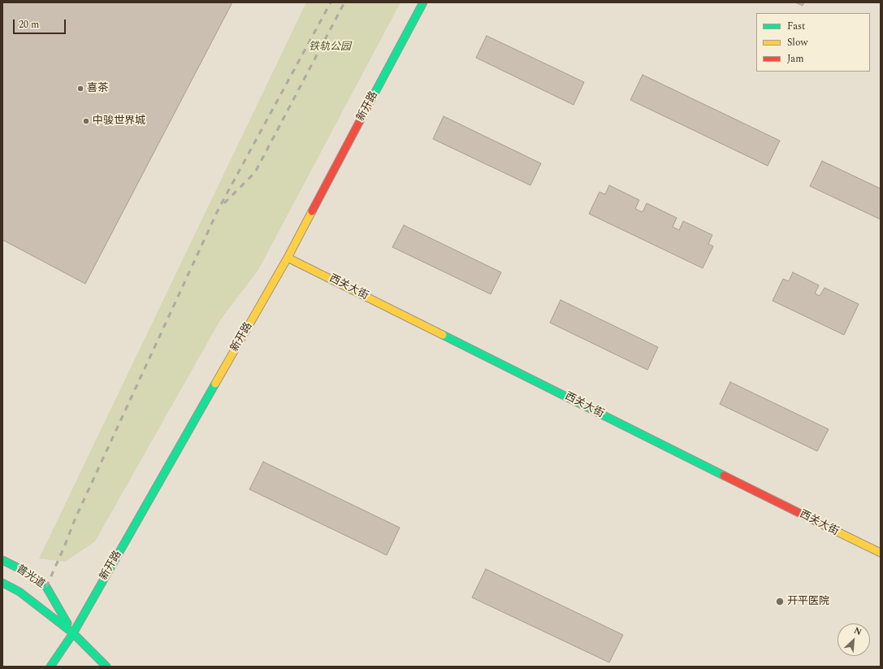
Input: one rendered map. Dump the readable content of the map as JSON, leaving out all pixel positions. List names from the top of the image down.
{
  "streets": {
    "main road": ["新开路", "西关大街", "普光道"]
  },
  "crossings": [
    ["新开路", "西关大街"],
    ["新开路", "普光道"]
  ],
  "parks": ["铁轨公园"],
  "places": ["喜茶", "中骏世界城", "开平医院"],
  "legend": ["Fast", "Slow", "Jam"],
  "scale_bar": "20 m",
  "north": "top right"
}
